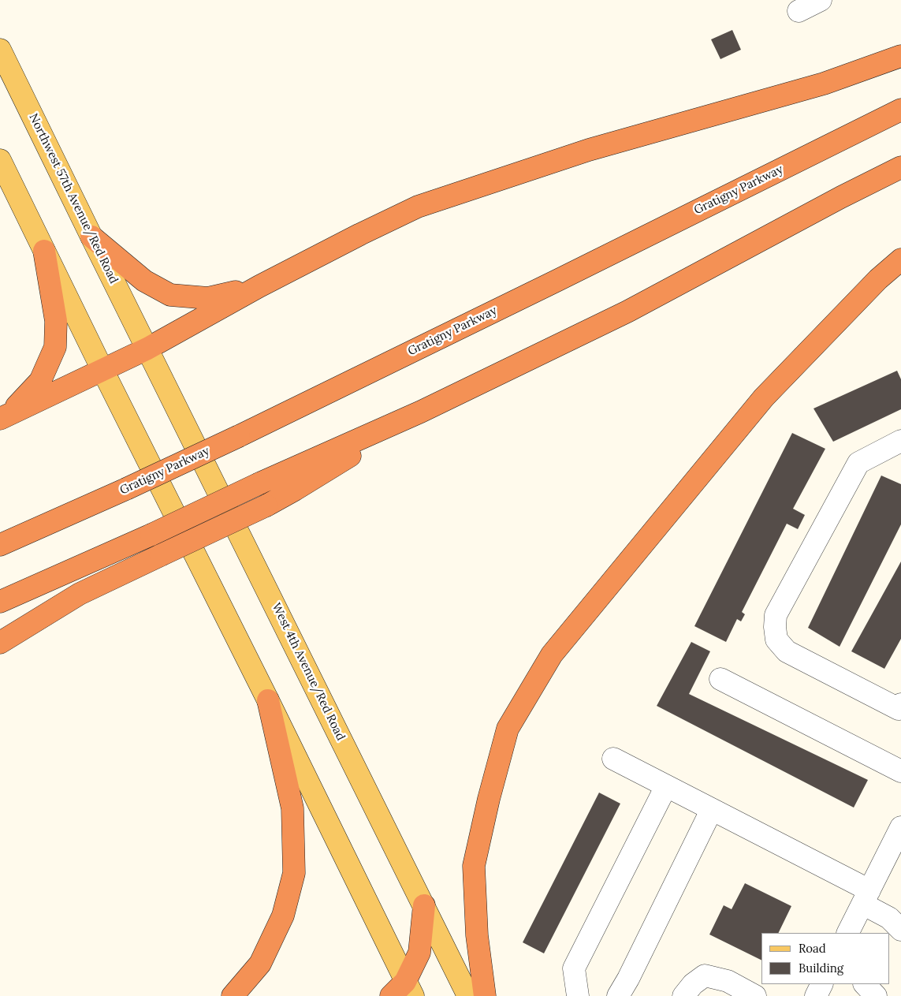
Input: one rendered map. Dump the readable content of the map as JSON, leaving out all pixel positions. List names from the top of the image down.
{
  "streets": {
    "highway": ["Gratigny Parkway"],
    "main road": ["Northwest 57th Avenue/Red Road", "West 4th Avenue/Red Road"]
  },
  "crossings": [
    ["Northwest 57th Avenue/Red Road", "West 4th Avenue/Red Road"]
  ],
  "legend": ["Road", "Building"]
}
